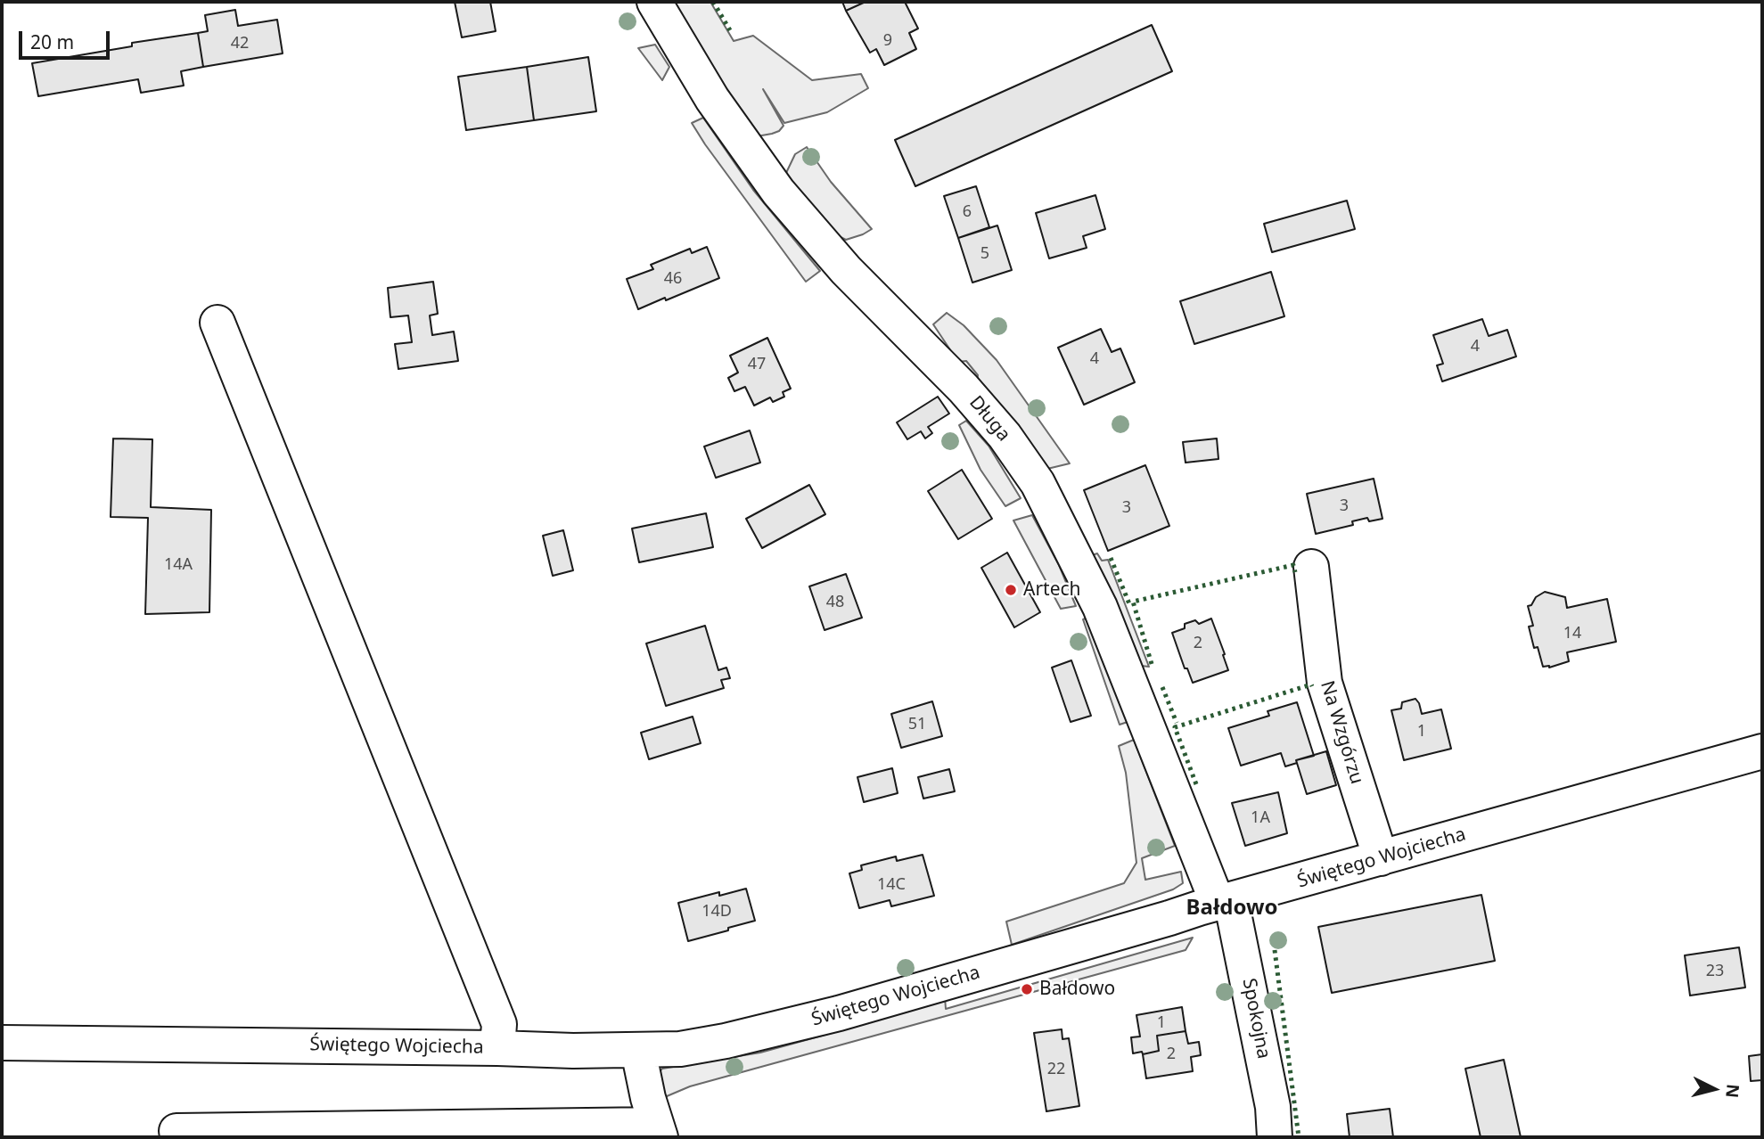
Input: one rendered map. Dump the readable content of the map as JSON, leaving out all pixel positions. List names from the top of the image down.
{
  "streets": {
    "street": [
      "Długa",
      "Na Wzgórzu",
      "Świętego Wojciecha",
      "Spokojna"
    ]
  },
  "crossings": [
    ["Długa", "Świętego Wojciecha"],
    ["Długa", "Spokojna"],
    ["Na Wzgórzu", "Świętego Wojciecha"],
    ["Świętego Wojciecha", "Spokojna"]
  ],
  "districts": ["Bałdowo"],
  "places": ["Artech", "Bałdowo"],
  "house_numbers": [
    "9",
    "42",
    "6",
    "5",
    "46",
    "4",
    "4",
    "47",
    "3",
    "3",
    "14A",
    "48",
    "14",
    "2",
    "51",
    "1",
    "1A",
    "14C",
    "14D",
    "23",
    "1",
    "2",
    "22"
  ],
  "scale_bar": "20 m",
  "north": "right"
}
